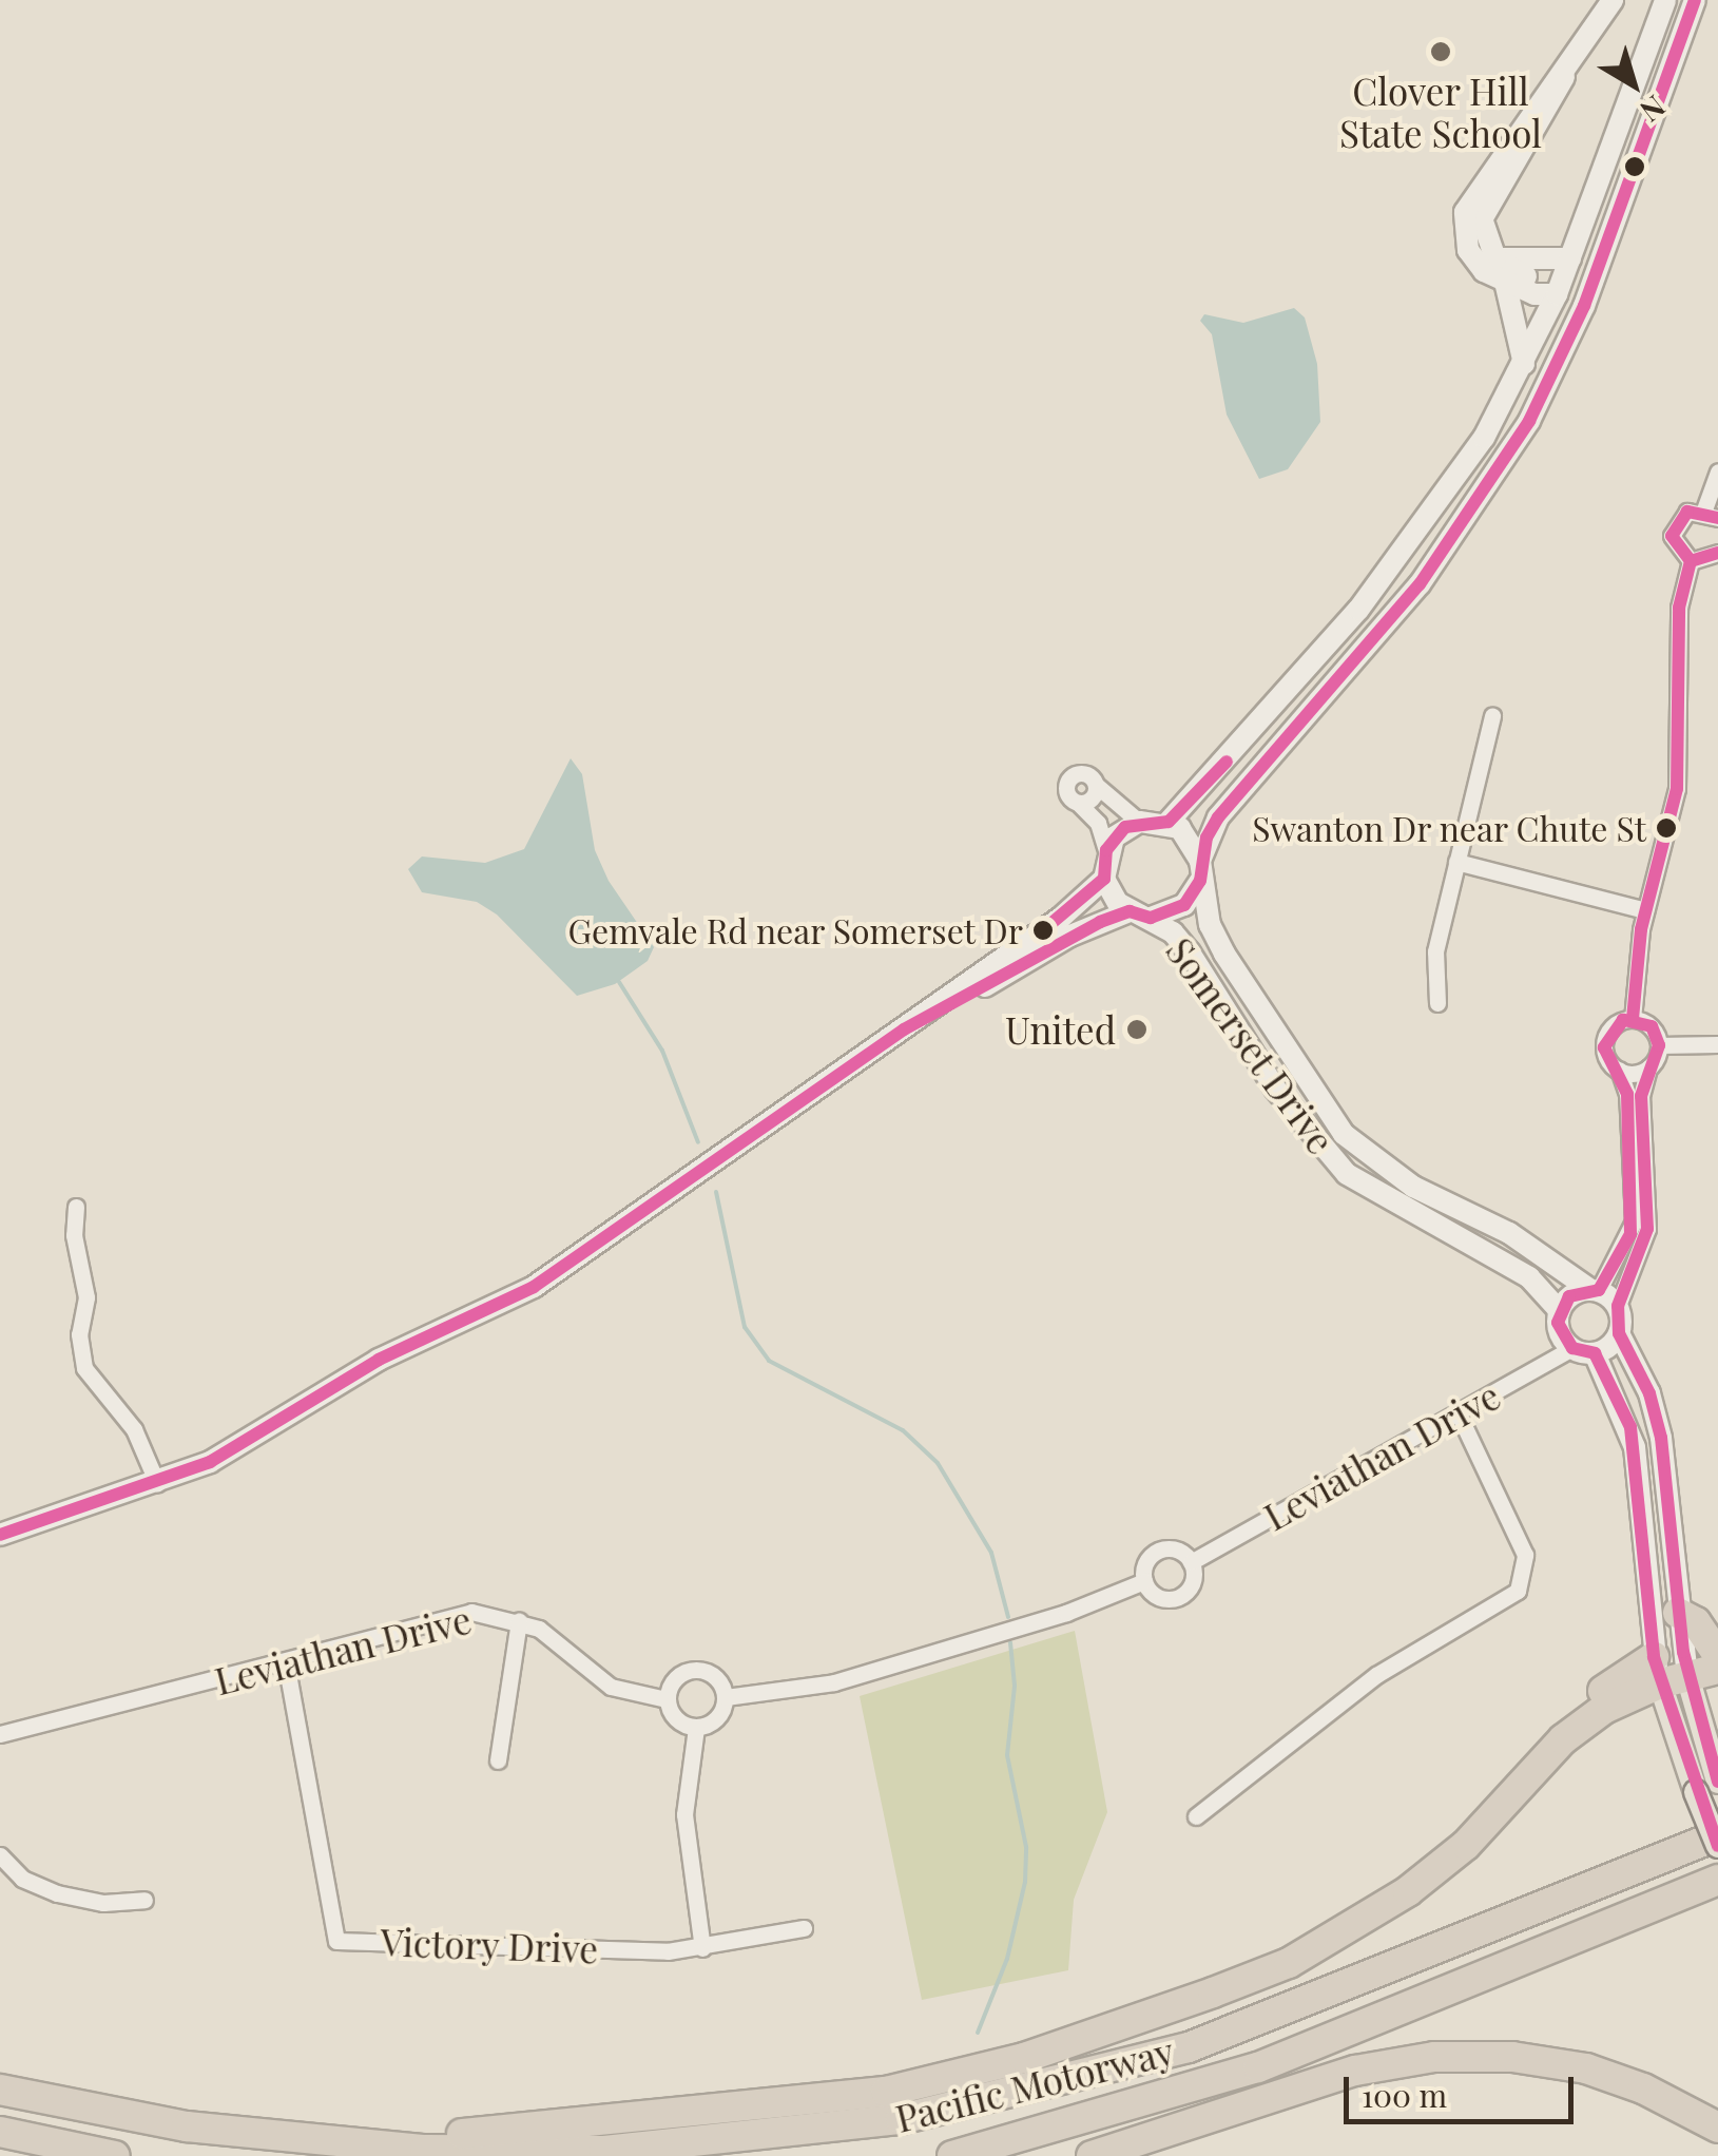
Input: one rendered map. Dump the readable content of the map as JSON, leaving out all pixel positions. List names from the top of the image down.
{
  "streets": {
    "highway": ["Pacific Motorway"],
    "main road": ["Somerset Drive"],
    "street": ["Leviathan Drive", "Victory Drive"]
  },
  "crossings": [
    ["Somerset Drive", "Leviathan Drive"],
    ["Leviathan Drive", "Victory Drive"]
  ],
  "places": [
    "Clover Hill State School",
    "Swanton Dr near Chute St",
    "Gemvale Rd near Somerset Dr",
    "United"
  ],
  "scale_bar": "100 m",
  "north": "bottom right"
}
